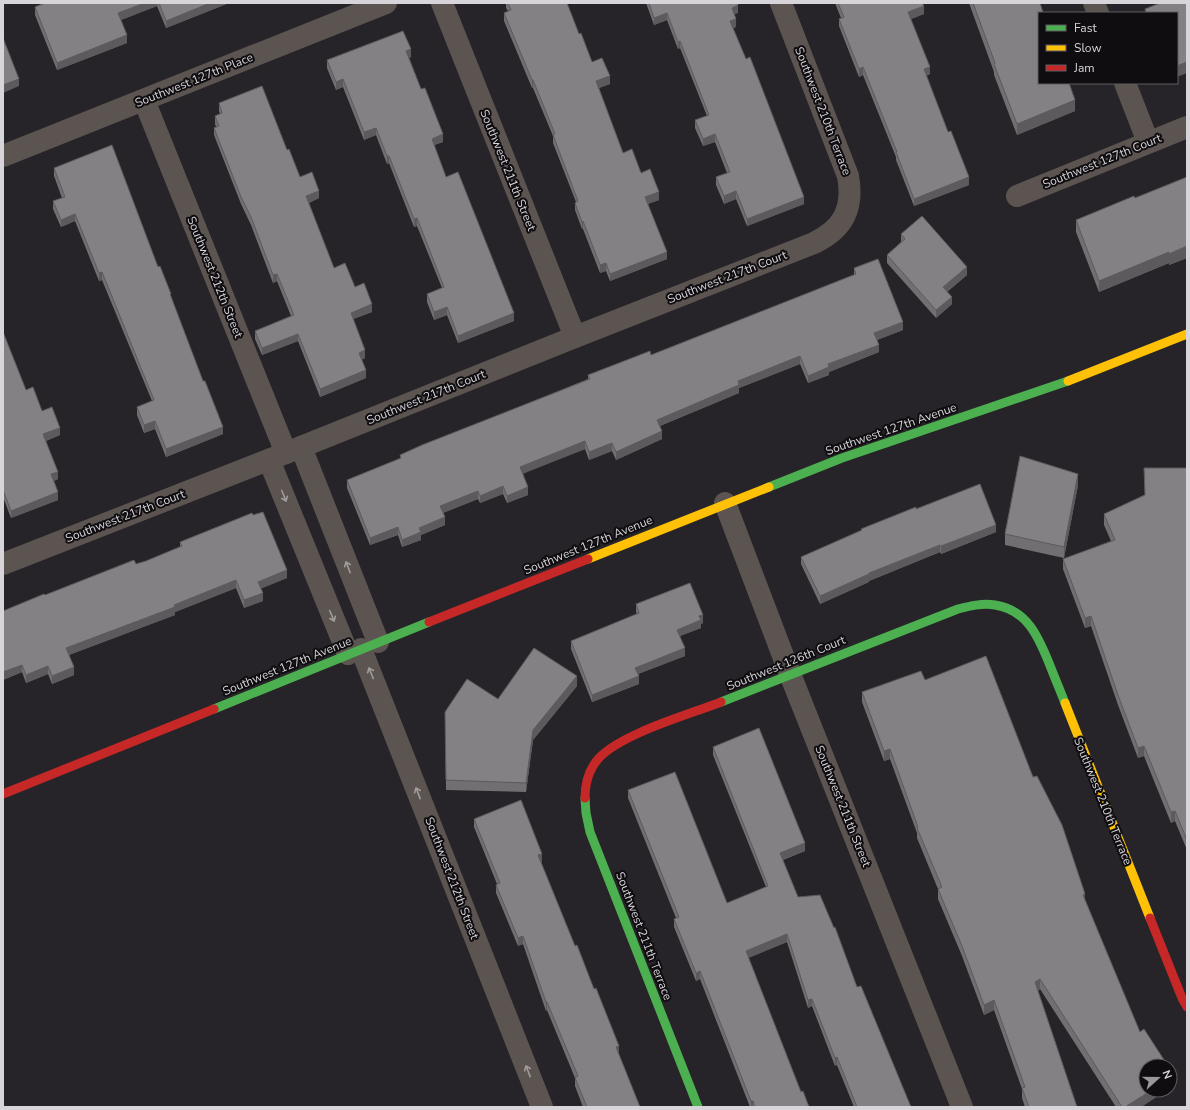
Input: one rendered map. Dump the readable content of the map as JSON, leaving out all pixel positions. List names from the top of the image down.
{
  "streets": {
    "street": [
      "Southwest 127th Place",
      "Southwest 210th Terrace",
      "Southwest 127th Court",
      "Southwest 211th Street",
      "Southwest 212th Street",
      "Southwest 217th Court",
      "Southwest 127th Avenue",
      "Southwest 126th Court",
      "Southwest 211th Terrace"
    ]
  },
  "crossings": [
    ["Southwest 127th Place", "Southwest 212th Street"],
    ["Southwest 210th Terrace", "Southwest 217th Court"],
    ["Southwest 210th Terrace", "Southwest 126th Court"],
    ["Southwest 211th Street", "Southwest 217th Court"],
    ["Southwest 211th Street", "Southwest 127th Avenue"],
    ["Southwest 211th Street", "Southwest 126th Court"],
    ["Southwest 212th Street", "Southwest 217th Court"],
    ["Southwest 212th Street", "Southwest 127th Avenue"],
    ["Southwest 126th Court", "Southwest 211th Terrace"]
  ],
  "legend": ["Fast", "Slow", "Jam"],
  "north": "right"
}
